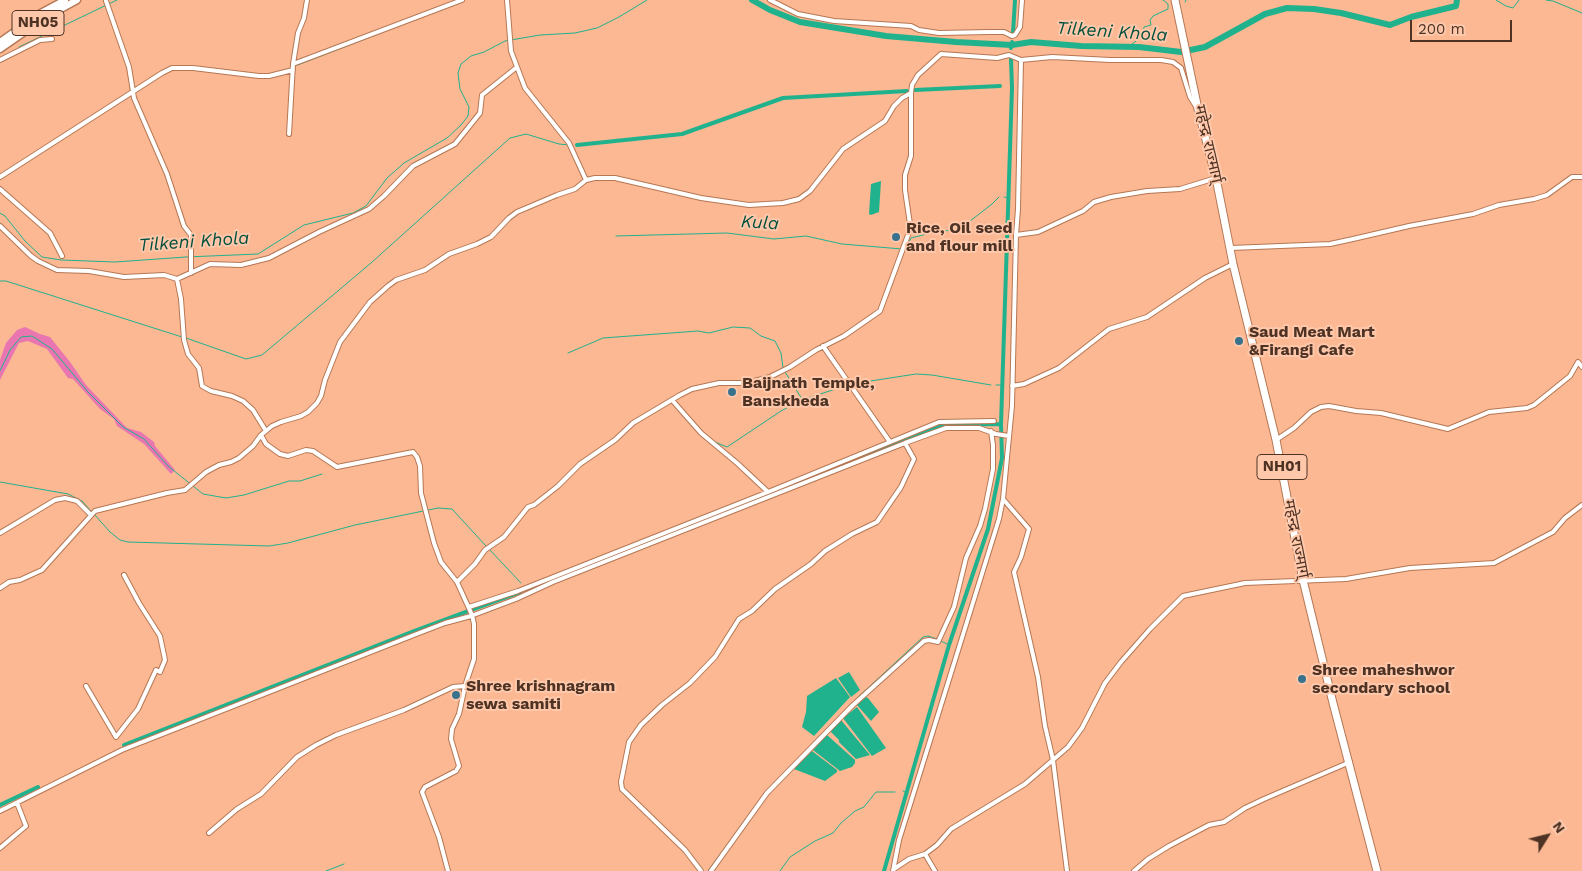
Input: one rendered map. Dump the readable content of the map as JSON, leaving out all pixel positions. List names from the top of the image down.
{
  "streets": {
    "highway": ["महेन्द्र राज्मार्ग्", "NH01"],
    "main road": ["NH05"]
  },
  "water": ["Tilkeni Khola", "Kula"],
  "places": [
    "Rice, Oil seed and flour mill",
    "Saud Meat Mart &Firangi Cafe",
    "Baijnath Temple, Banskheda",
    "Shree maheshwor secondary school",
    "Shree krishnagram sewa samiti"
  ],
  "scale_bar": "200 m",
  "north": "top right"
}
